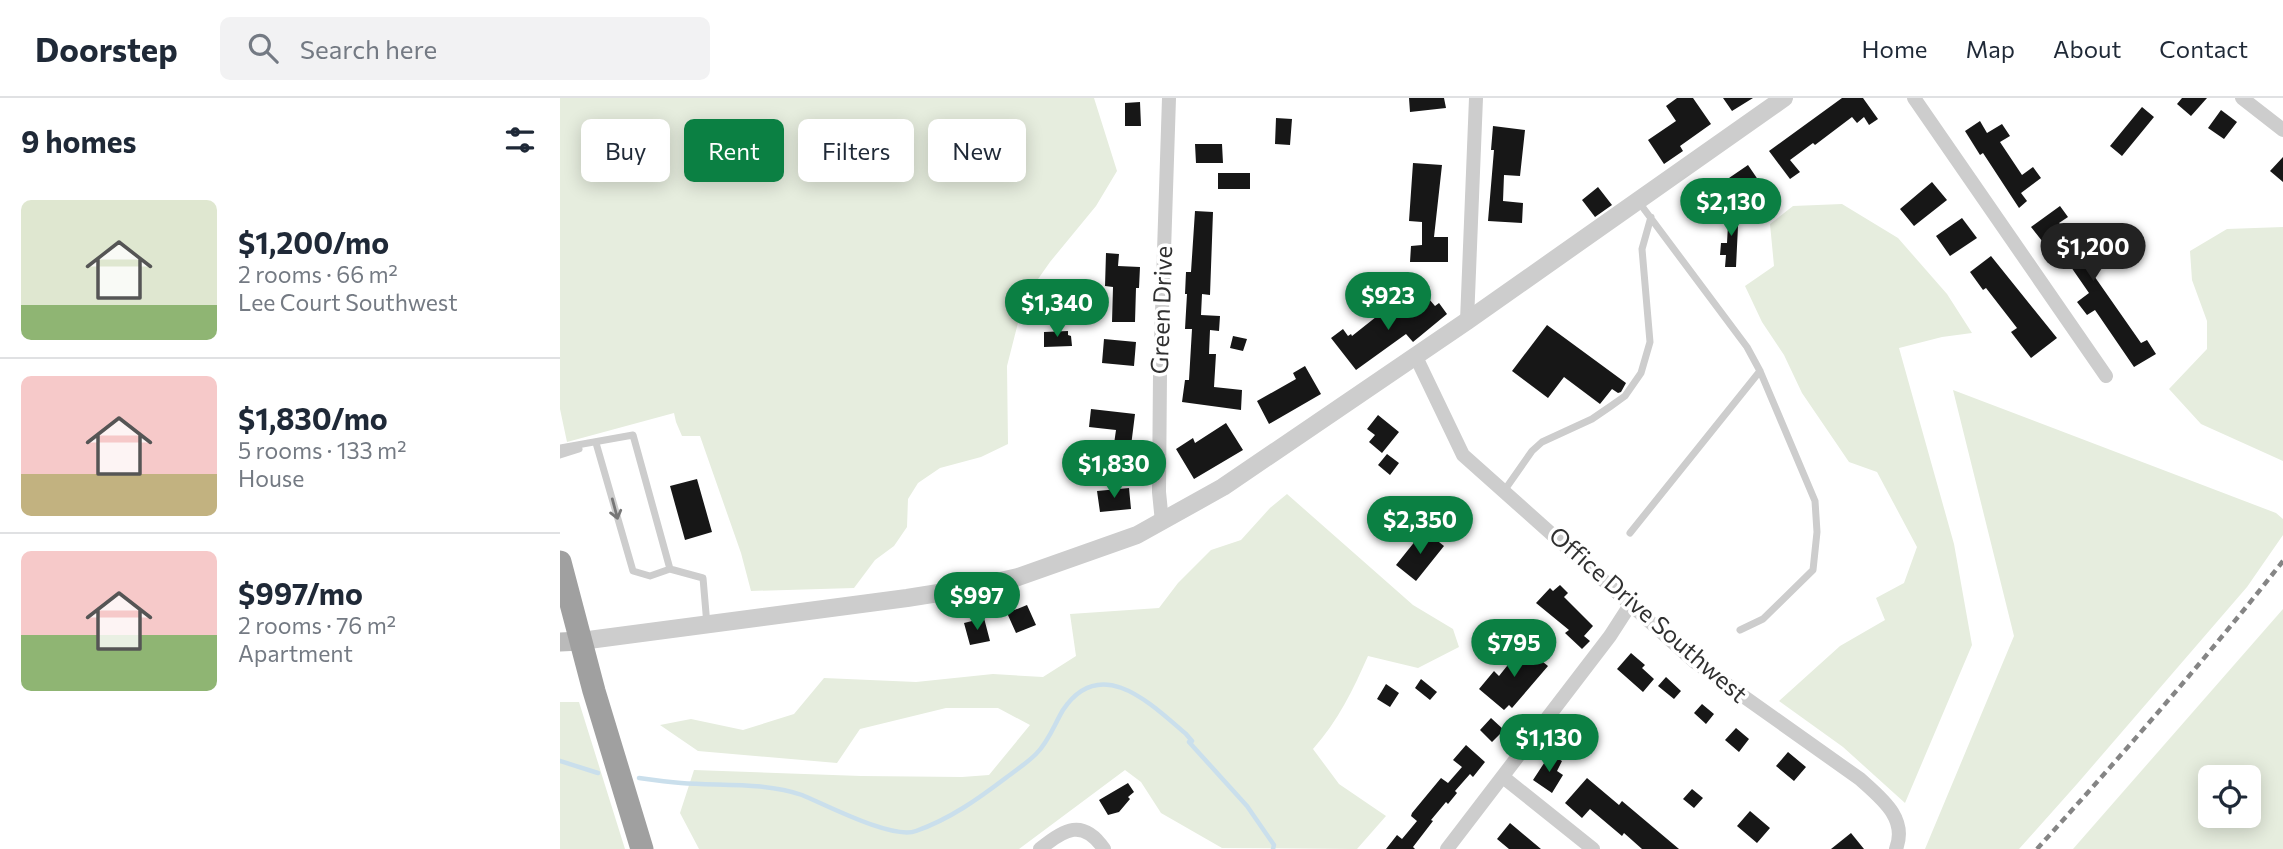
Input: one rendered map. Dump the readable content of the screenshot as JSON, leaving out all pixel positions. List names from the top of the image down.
{
  "streets": {
    "street": ["Green Drive", "Office Drive Southwest"]
  },
  "page": {
    "header": "Doorstep",
    "search": "Search here",
    "nav": [
      "Home",
      "Map",
      "About",
      "Contact"
    ],
    "heading": "9 homes",
    "chip": [
      "Buy",
      "Rent",
      "Filters",
      "New"
    ],
    "price": [
      "$2,130",
      "$1,200",
      "$923",
      "$1,340",
      "$1,830",
      "$2,350",
      "$997",
      "$795",
      "$1,130"
    ],
    "list": [
      {
        "name": "$1,200/mo",
        "note": "2 rooms · 66 m² · Lee Court Southwest"
      },
      {
        "name": "$1,830/mo",
        "note": "5 rooms · 133 m² · House"
      },
      {
        "name": "$997/mo",
        "note": "2 rooms · 76 m² · Apartment"
      }
    ]
  }
}
